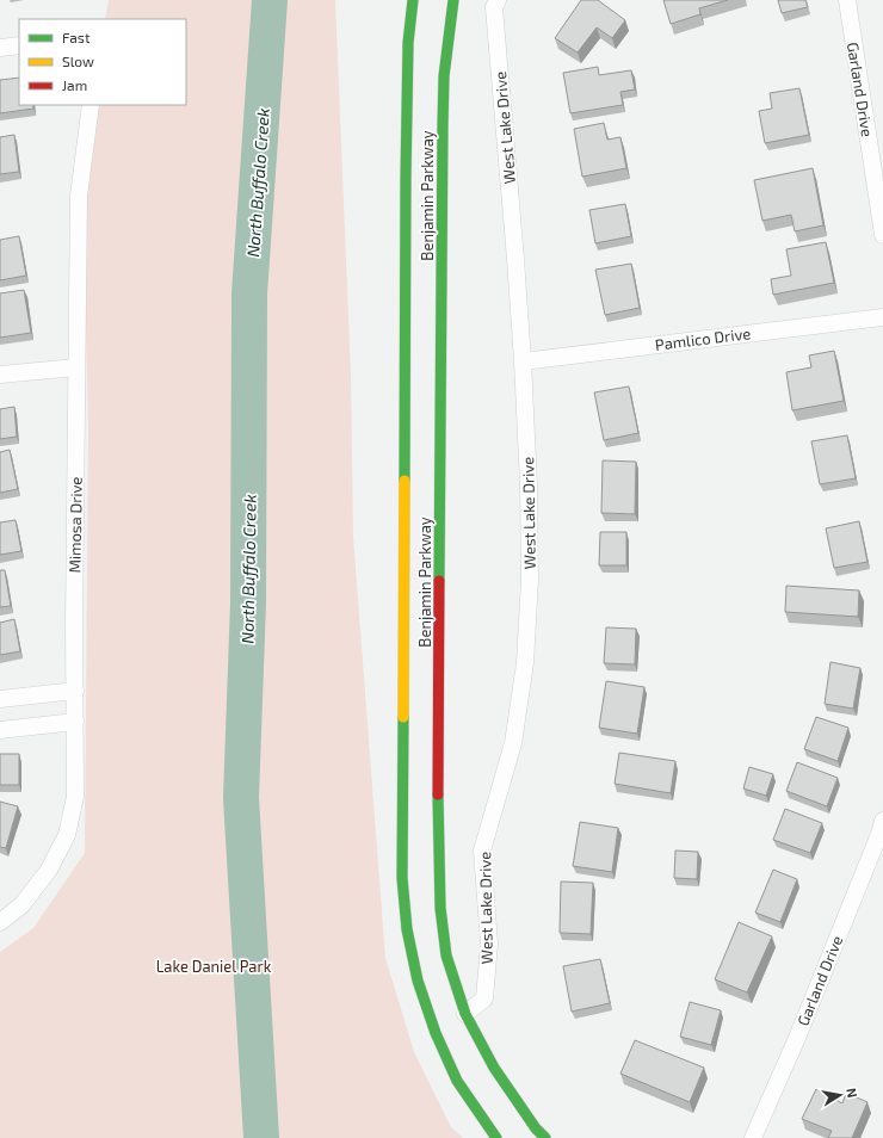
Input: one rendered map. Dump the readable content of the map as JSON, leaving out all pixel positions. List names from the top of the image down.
{
  "streets": {
    "main road": ["Benjamin Parkway"],
    "street": [
      "Garland Drive",
      "West Lake Drive",
      "Pamlico Drive",
      "Mimosa Drive"
    ]
  },
  "crossings": [
    ["West Lake Drive", "Benjamin Parkway"],
    ["West Lake Drive", "Pamlico Drive"]
  ],
  "water": ["North Buffalo Creek"],
  "parks": ["Lake Daniel Park"],
  "legend": ["Fast", "Slow", "Jam"],
  "north": "right"
}
